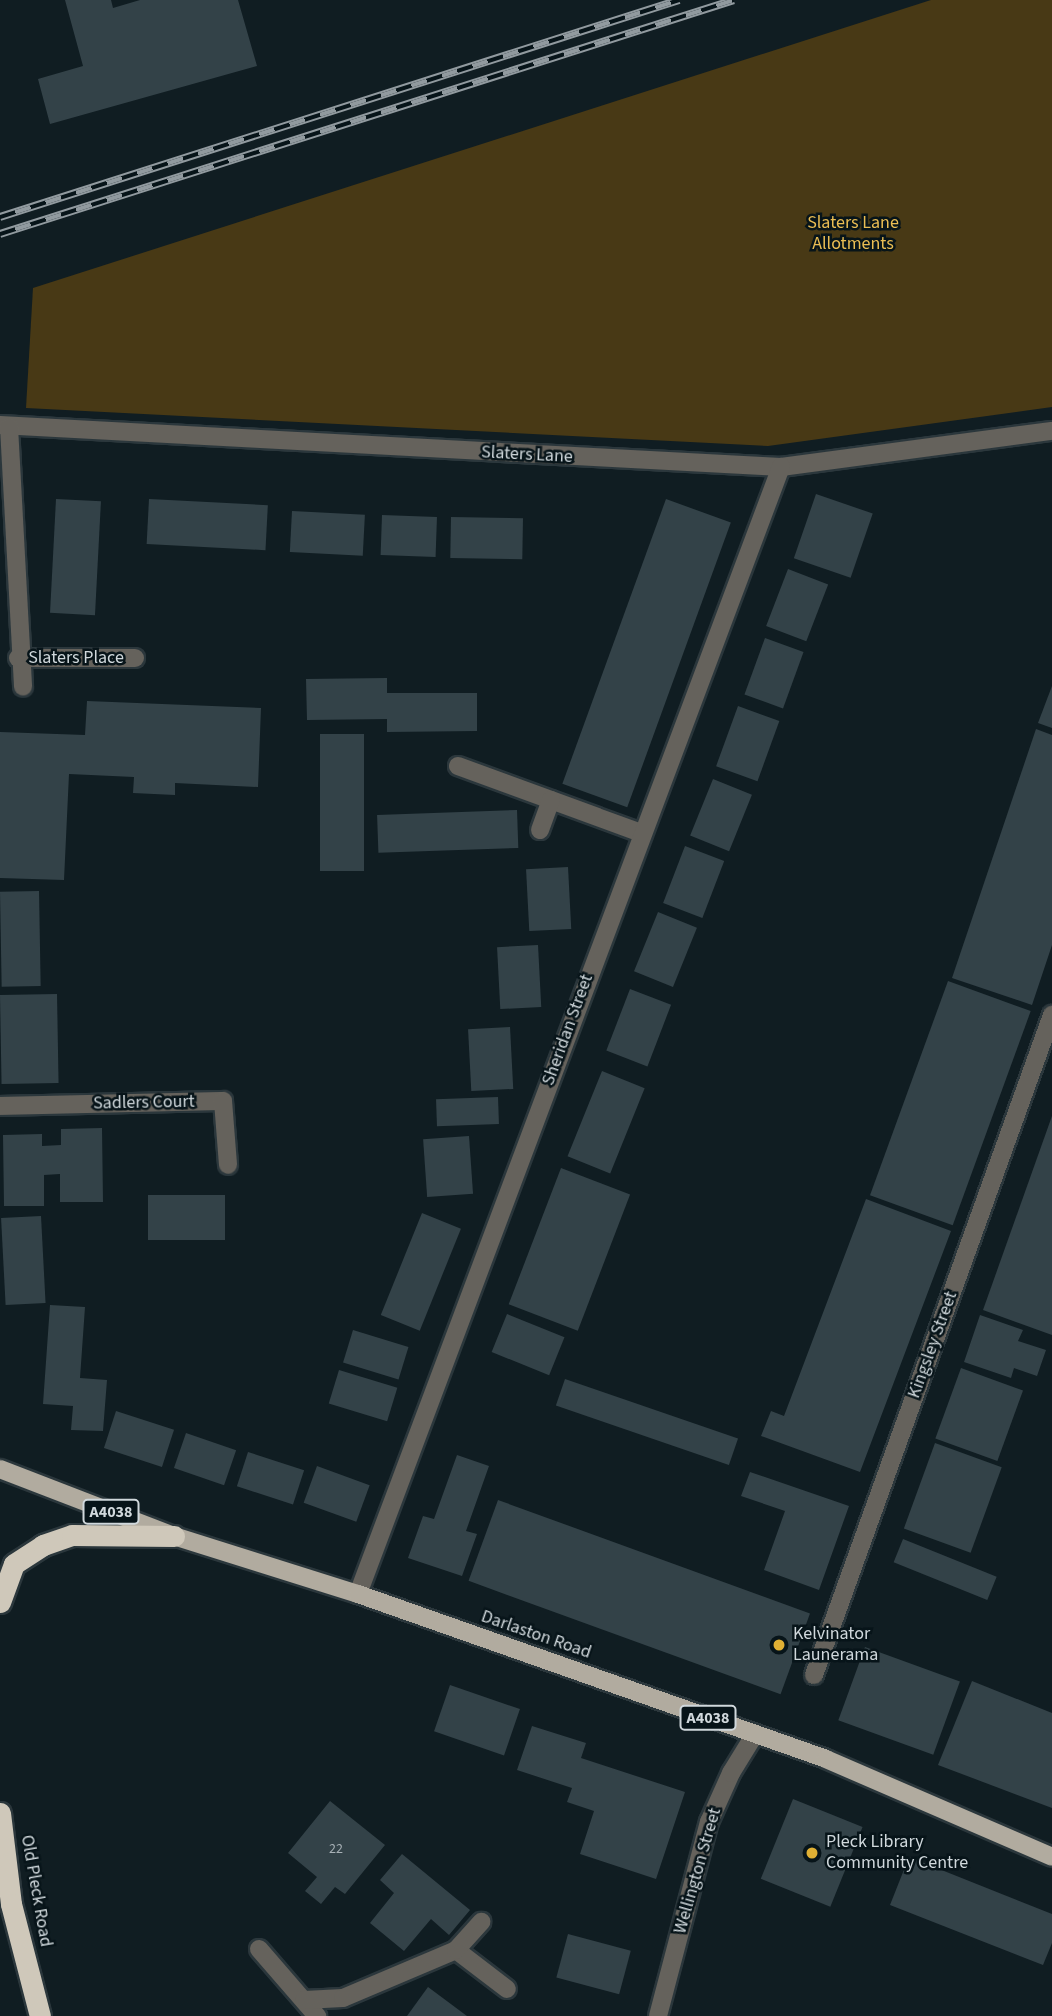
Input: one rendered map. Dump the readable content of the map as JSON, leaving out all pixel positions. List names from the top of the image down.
{
  "streets": {
    "highway": ["Old Pleck Road"],
    "main road": ["A4038", "Darlaston Road"],
    "street": [
      "Slaters Lane",
      "Slaters Place",
      "Sheridan Street",
      "Sadlers Court",
      "Kingsley Street",
      "Wellington Street"
    ]
  },
  "crossings": [
    ["Slaters Lane", "Slaters Place"],
    ["Slaters Lane", "Sheridan Street"],
    ["Sheridan Street", "Darlaston Road"],
    ["Darlaston Road", "Wellington Street"]
  ],
  "parks": ["Slaters Lane Allotments"],
  "places": ["Kelvinator Launerama", "Pleck Library Community Centre"],
  "house_numbers": ["22"]
}
